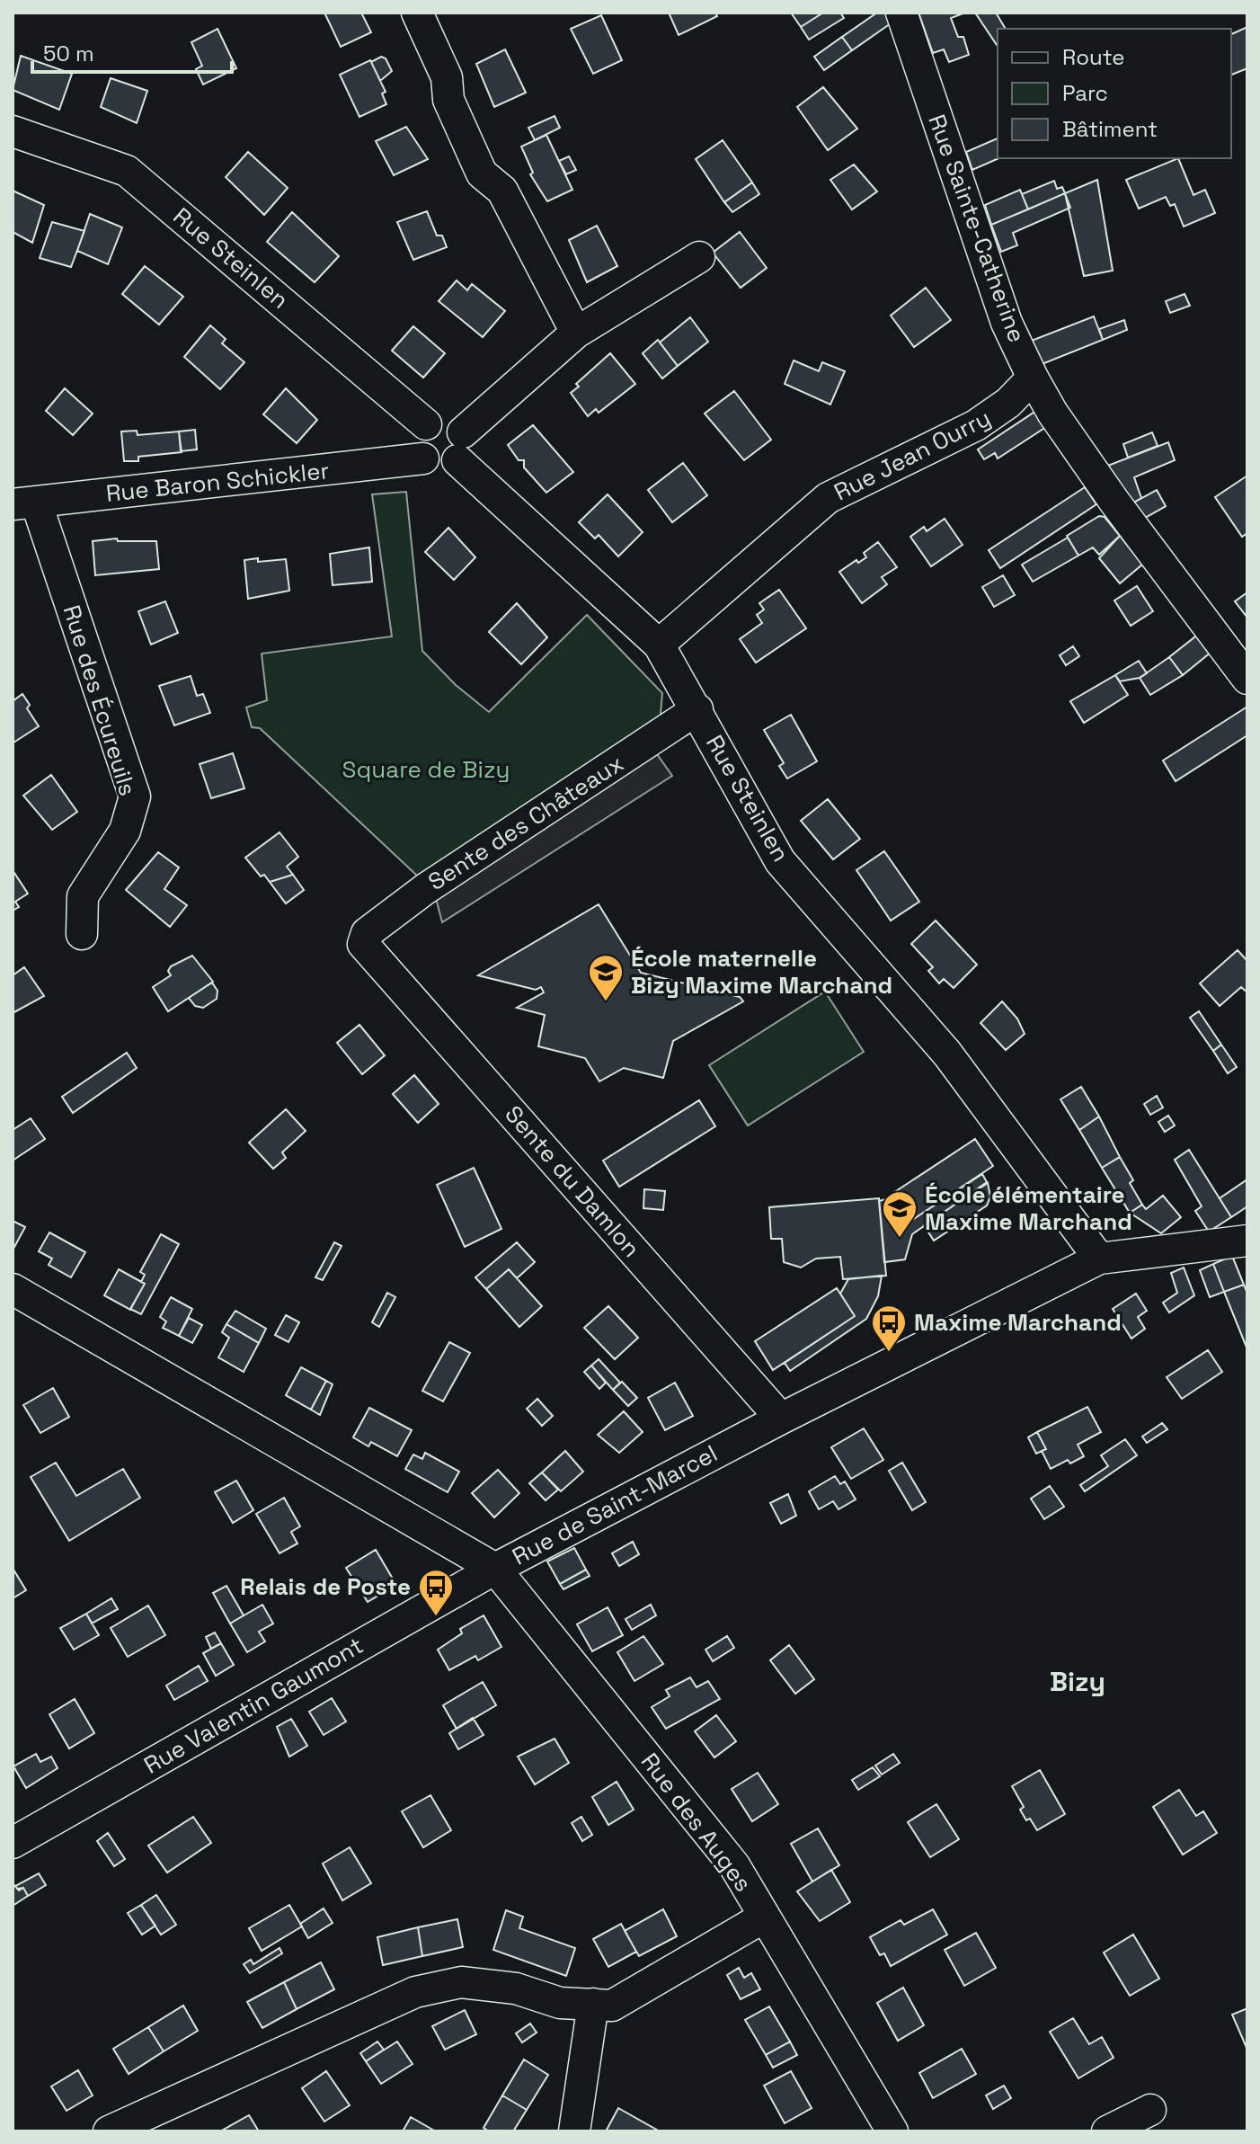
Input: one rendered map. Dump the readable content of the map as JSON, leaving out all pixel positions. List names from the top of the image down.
{
  "streets": {
    "street": [
      "Rue Sainte-Catherine",
      "Rue Steinlen",
      "Rue Jean Ourry",
      "Rue Baron Schickler",
      "Rue des Écureuils",
      "Sente des Châteaux",
      "Sente du Damlon",
      "Rue de Saint-Marcel",
      "Rue Valentin Gaumont",
      "Rue des Auges"
    ]
  },
  "crossings": [
    ["Rue Sainte-Catherine", "Rue Jean Ourry"],
    ["Rue Steinlen", "Rue Jean Ourry"],
    ["Rue Steinlen", "Rue Baron Schickler"],
    ["Rue Steinlen", "Sente des Châteaux"],
    ["Rue Steinlen", "Rue de Saint-Marcel"],
    ["Rue Baron Schickler", "Rue des Écureuils"],
    ["Sente des Châteaux", "Sente du Damlon"],
    ["Sente du Damlon", "Rue de Saint-Marcel"],
    ["Rue de Saint-Marcel", "Rue Valentin Gaumont"],
    ["Rue de Saint-Marcel", "Rue des Auges"],
    ["Rue Valentin Gaumont", "Rue des Auges"]
  ],
  "districts": ["Bizy"],
  "parks": ["Square de Bizy"],
  "places": {
    "school or university": ["École maternelle Bizy Maxime Marchand", "École élémentaire Maxime Marchand"],
    "bus stop": ["Maxime Marchand", "Relais de Poste"]
  },
  "legend": ["Route", "Parc", "Bâtiment"],
  "scale_bar": "50 m"
}
